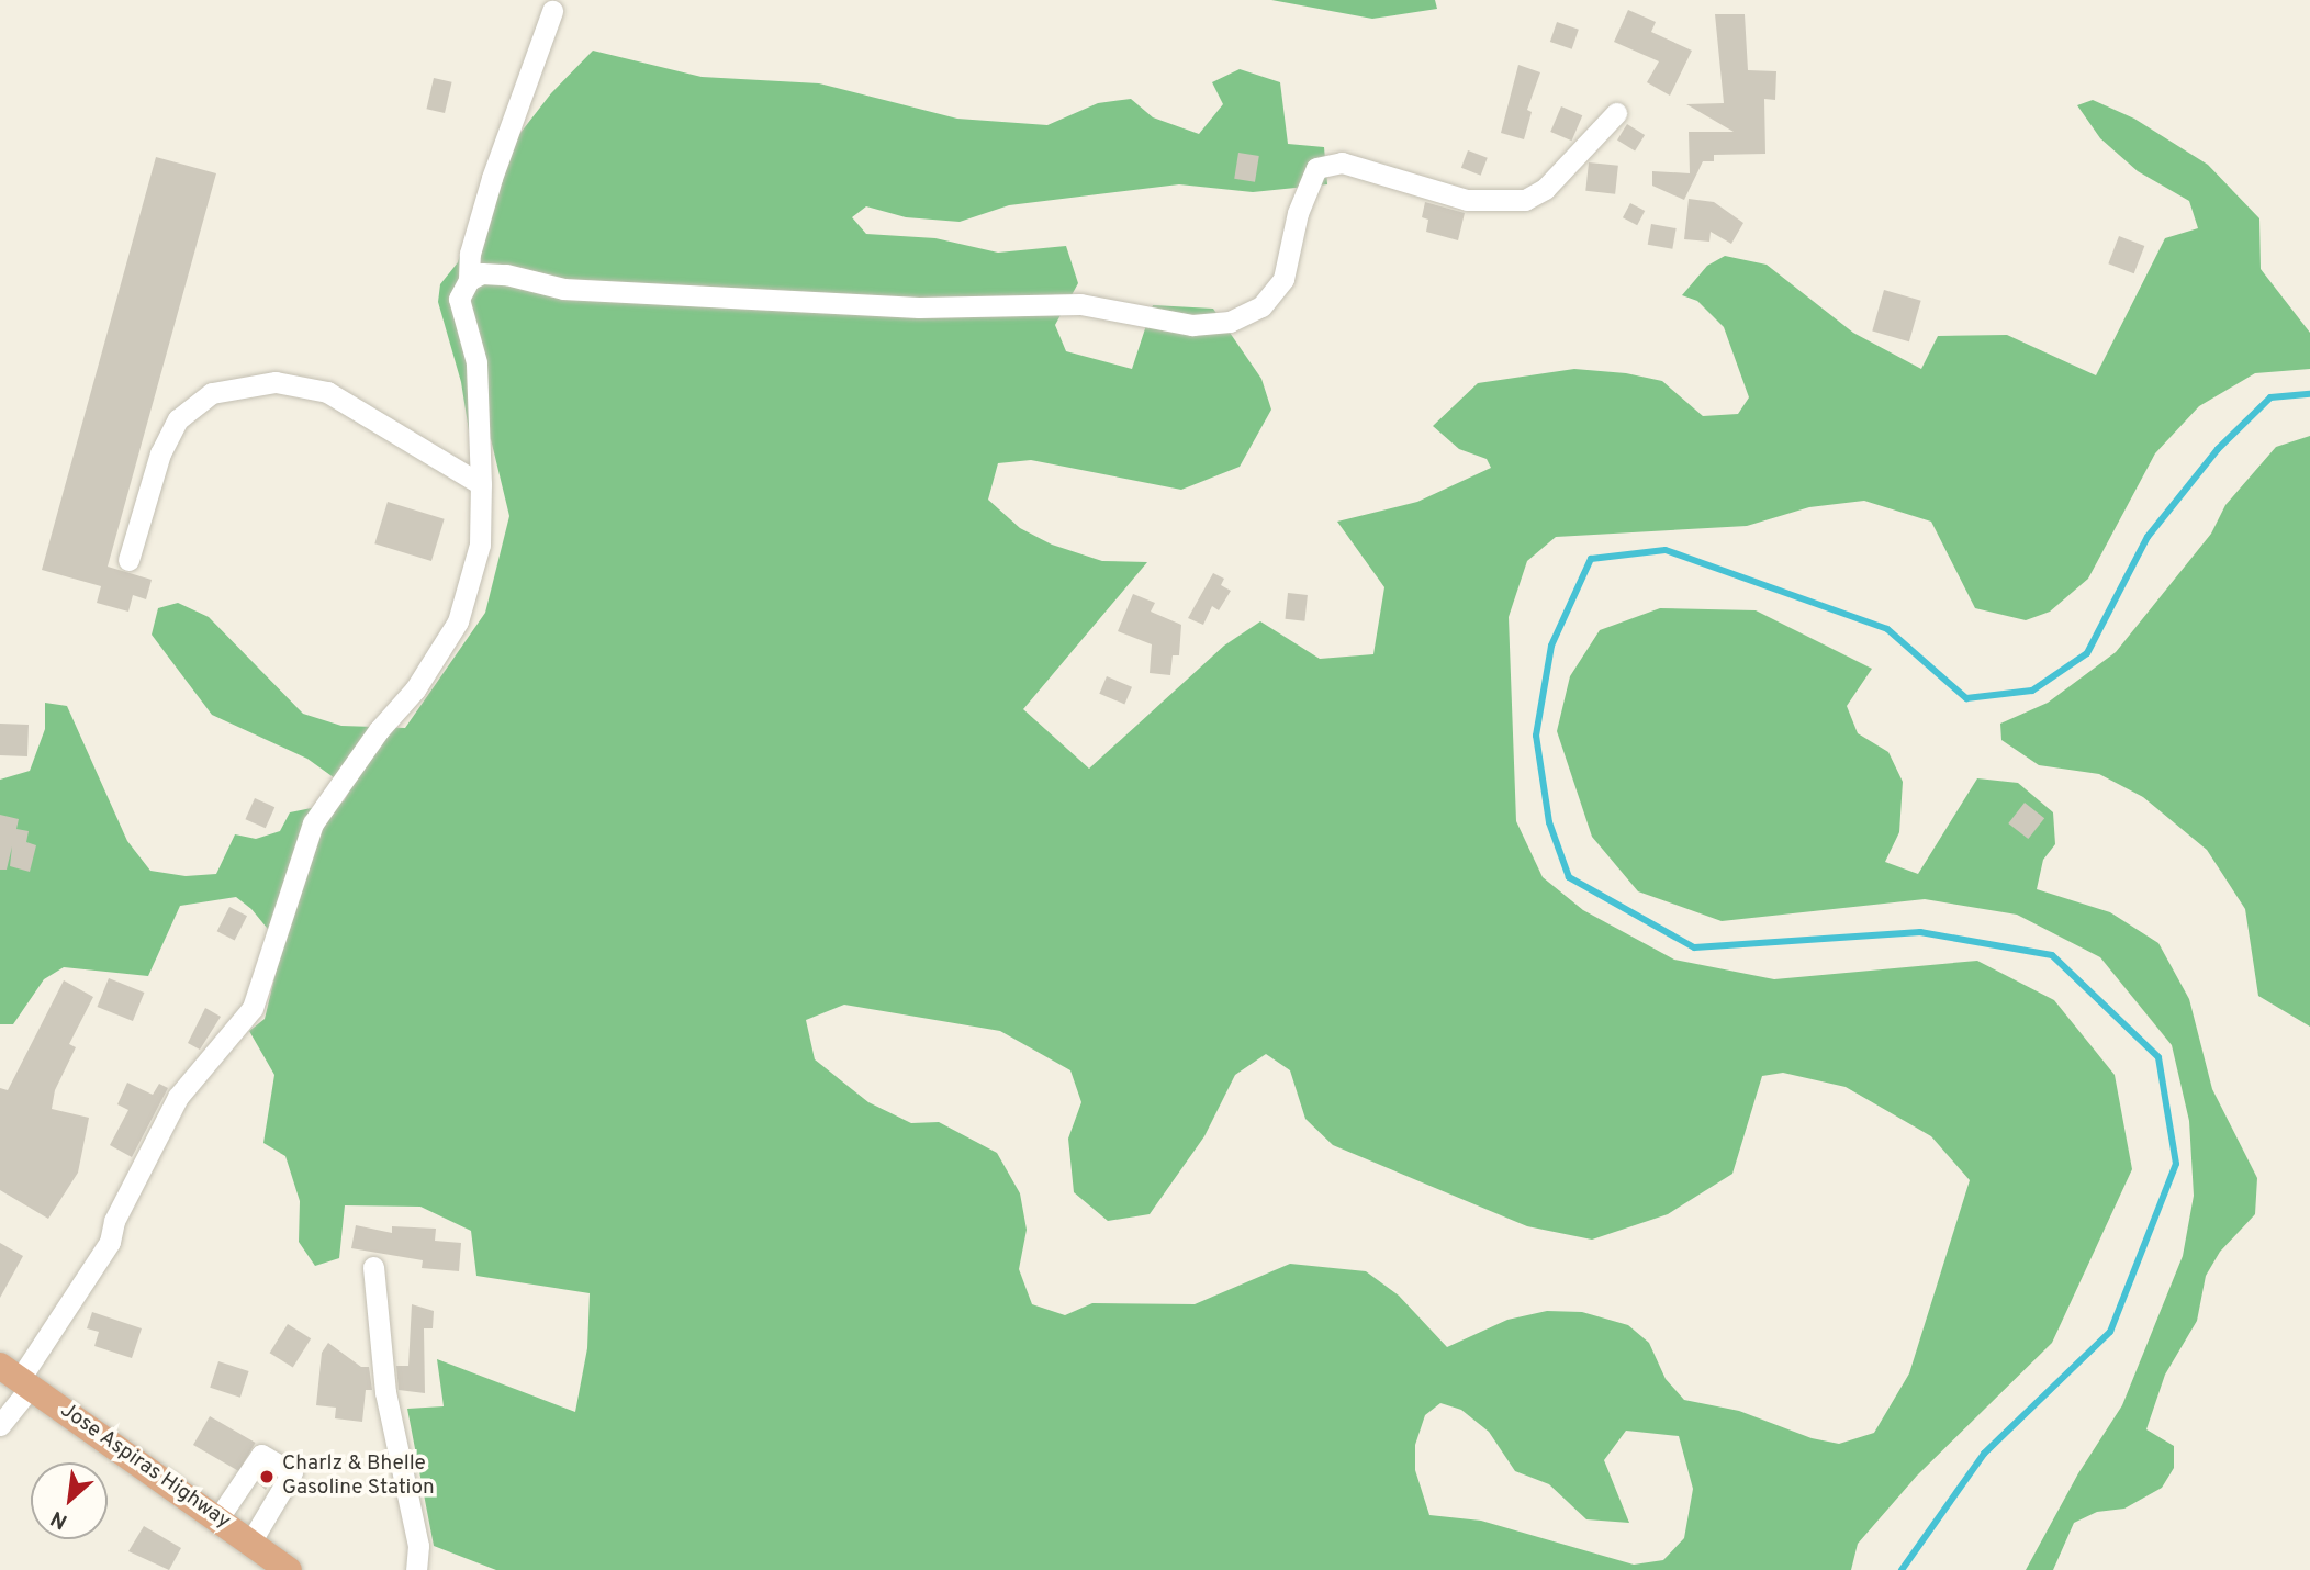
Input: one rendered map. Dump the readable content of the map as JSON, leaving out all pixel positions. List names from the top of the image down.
{
  "streets": {
    "main road": ["Jose Aspiras Highway"]
  },
  "places": ["Charlz & Bhelle Gasoline Station"],
  "north": "bottom left"
}
